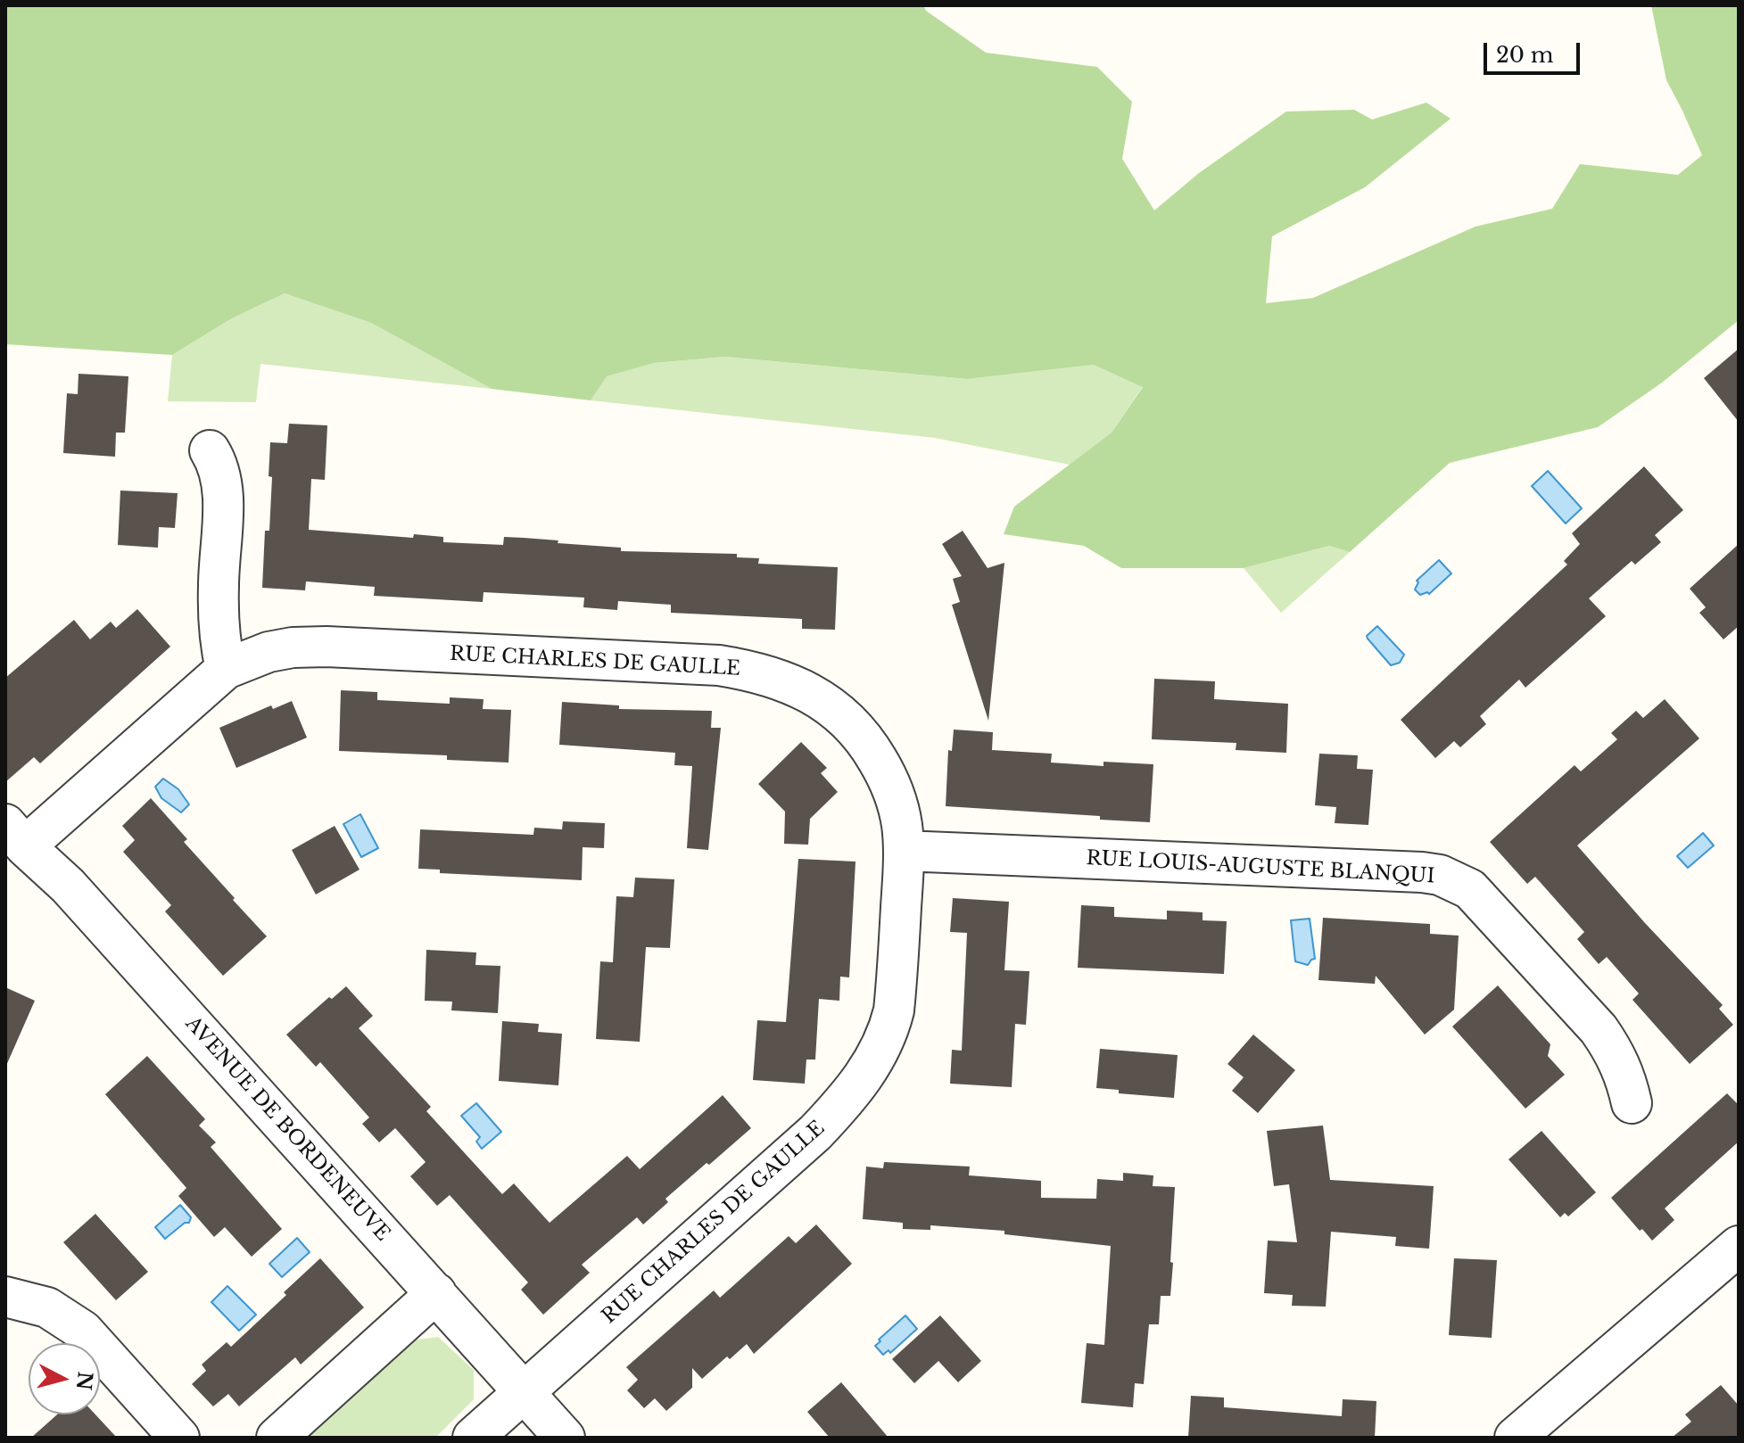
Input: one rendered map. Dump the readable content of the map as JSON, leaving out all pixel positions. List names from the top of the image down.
{
  "streets": {
    "street": ["RUE CHARLES DE GAULLE", "RUE LOUIS-AUGUSTE BLANQUI", "AVENUE DE BORDENEUVE"]
  },
  "crossings": [
    ["RUE CHARLES DE GAULLE", "RUE LOUIS-AUGUSTE BLANQUI"],
    ["RUE CHARLES DE GAULLE", "AVENUE DE BORDENEUVE"]
  ],
  "scale_bar": "20 m",
  "north": "right"
}
